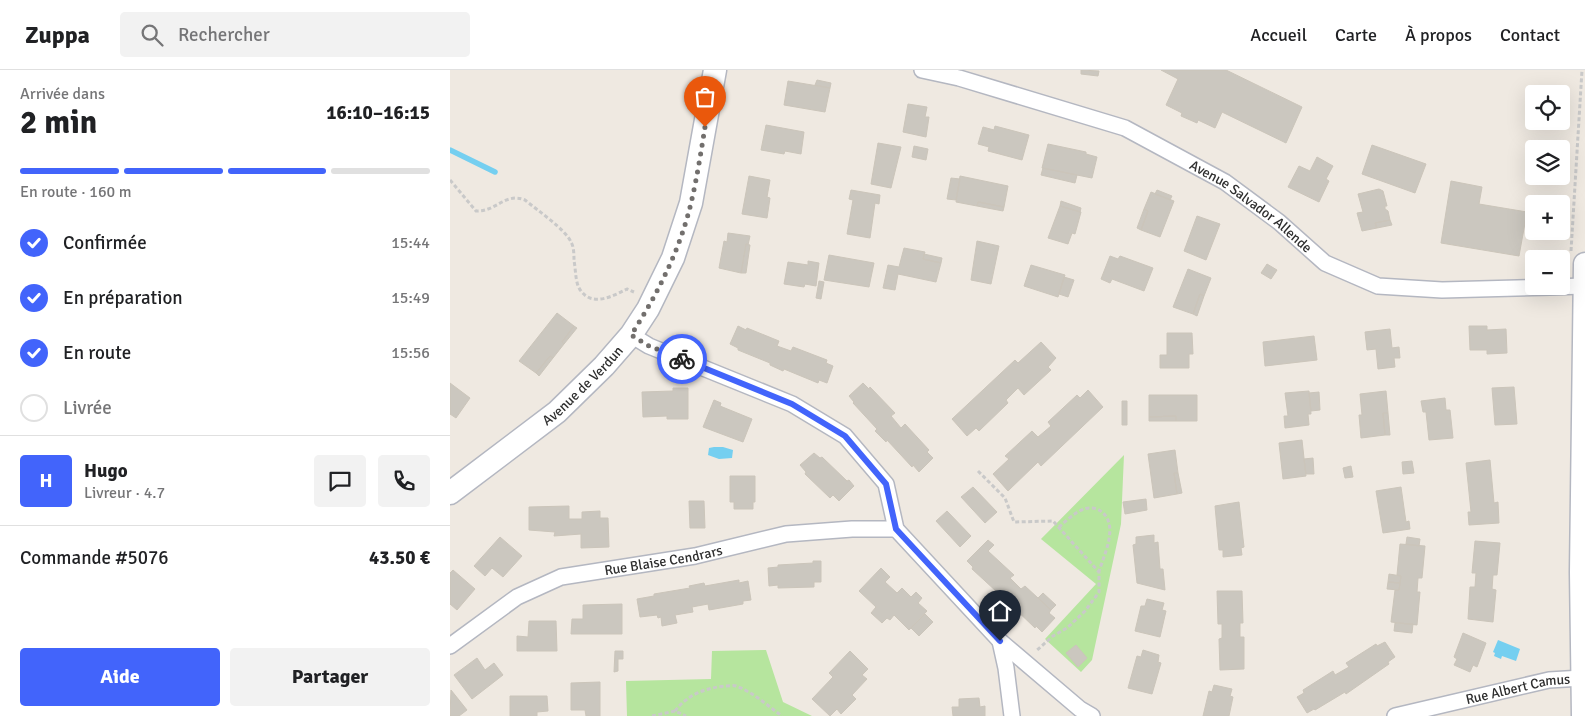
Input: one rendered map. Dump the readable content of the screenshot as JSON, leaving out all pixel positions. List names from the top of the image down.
{
  "streets": {
    "main road": ["Avenue de Verdun"],
    "street": ["Avenue Salvador Allende", "Rue Blaise Cendrars", "Rue Albert Camus"]
  },
  "page": {
    "header": "Zuppa",
    "search": "Rechercher",
    "nav": [
      "Accueil",
      "Carte",
      "À propos",
      "Contact"
    ],
    "heading": ["2 min", "Arrivée dans", "16:10–16:15"],
    "panel": [
      "Hugo",
      "Livreur · 4.7",
      "Commande #5076",
      "43.50 €"
    ],
    "map_buttons": ["+", "−"],
    "bar": "En route · 160 m",
    "list": [
      ["Confirmée", "15:44"],
      ["En préparation", "15:49"],
      ["En route", "15:56"],
      "Livrée"
    ],
    "round": "H",
    "buttons": ["Aide", "Partager"]
  }
}
